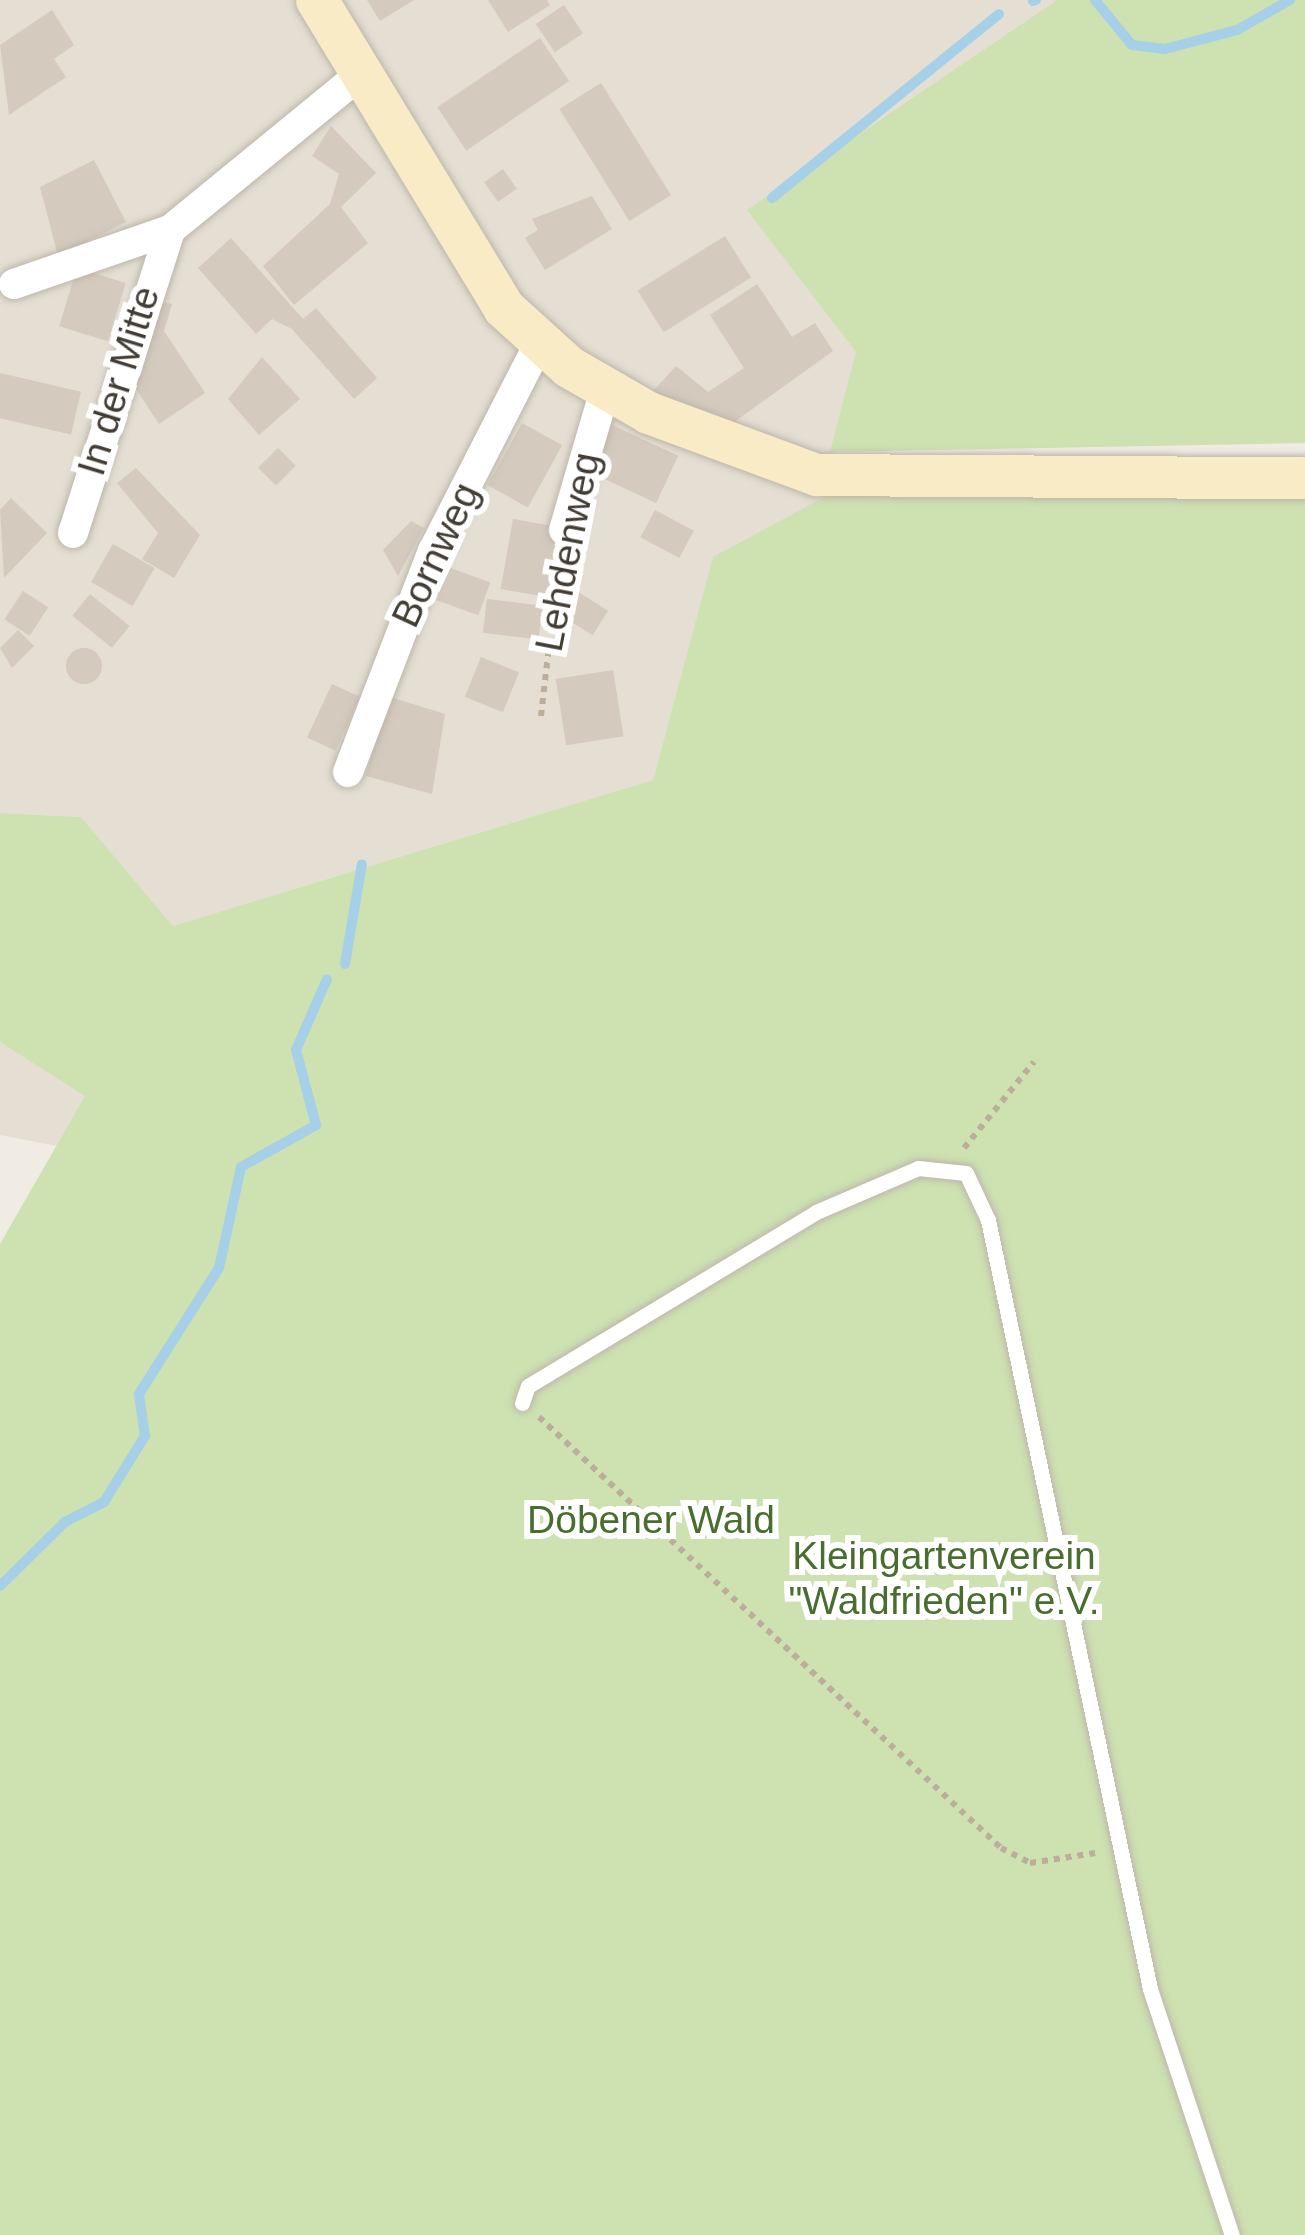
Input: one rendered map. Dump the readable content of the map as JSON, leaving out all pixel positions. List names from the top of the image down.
{
  "streets": {
    "street": ["In der Mitte", "Lehdenweg", "Bornweg"]
  },
  "parks": ["Döbener Wald", "Kleingartenverein \"Waldfrieden\" e.V."]
}
